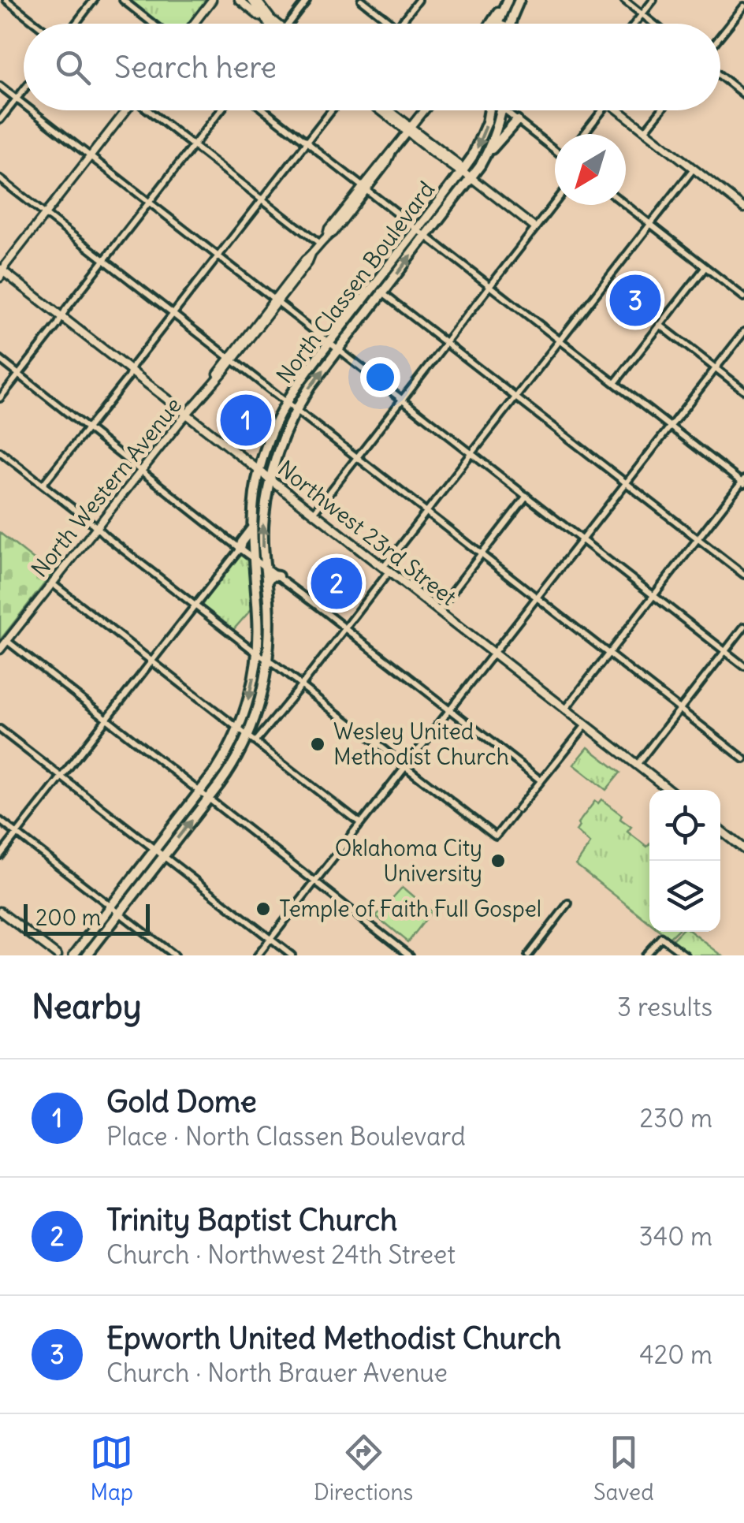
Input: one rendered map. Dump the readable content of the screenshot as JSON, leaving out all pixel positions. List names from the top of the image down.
{
  "streets": {
    "main road": ["North Classen Boulevard", "Northwest 23rd Street"],
    "street": ["North Western Avenue"]
  },
  "crossings": [
    ["North Classen Boulevard", "Northwest 23rd Street"],
    ["North Western Avenue", "Northwest 23rd Street"]
  ],
  "places": ["Wesley United Methodist Church", "Oklahoma City University", "Temple of Faith Full Gospel"],
  "scale_bar": "200 m",
  "north": "bottom left",
  "page": {
    "search": "Search here",
    "pins": ["3", "1", "2"],
    "scale": "200 m",
    "heading": ["Nearby", "3 results"],
    "list": [
      {
        "mark": "1",
        "name": "Gold Dome",
        "note": "Place · North Classen Boulevard",
        "value": "230 m"
      },
      {
        "mark": "2",
        "name": "Trinity Baptist Church",
        "note": "Church · Northwest 24th Street",
        "value": "340 m"
      },
      {
        "mark": "3",
        "name": "Epworth United Methodist Church",
        "note": "Church · North Brauer Avenue",
        "value": "420 m"
      }
    ],
    "nav": ["Map", "Directions", "Saved"]
  }
}
